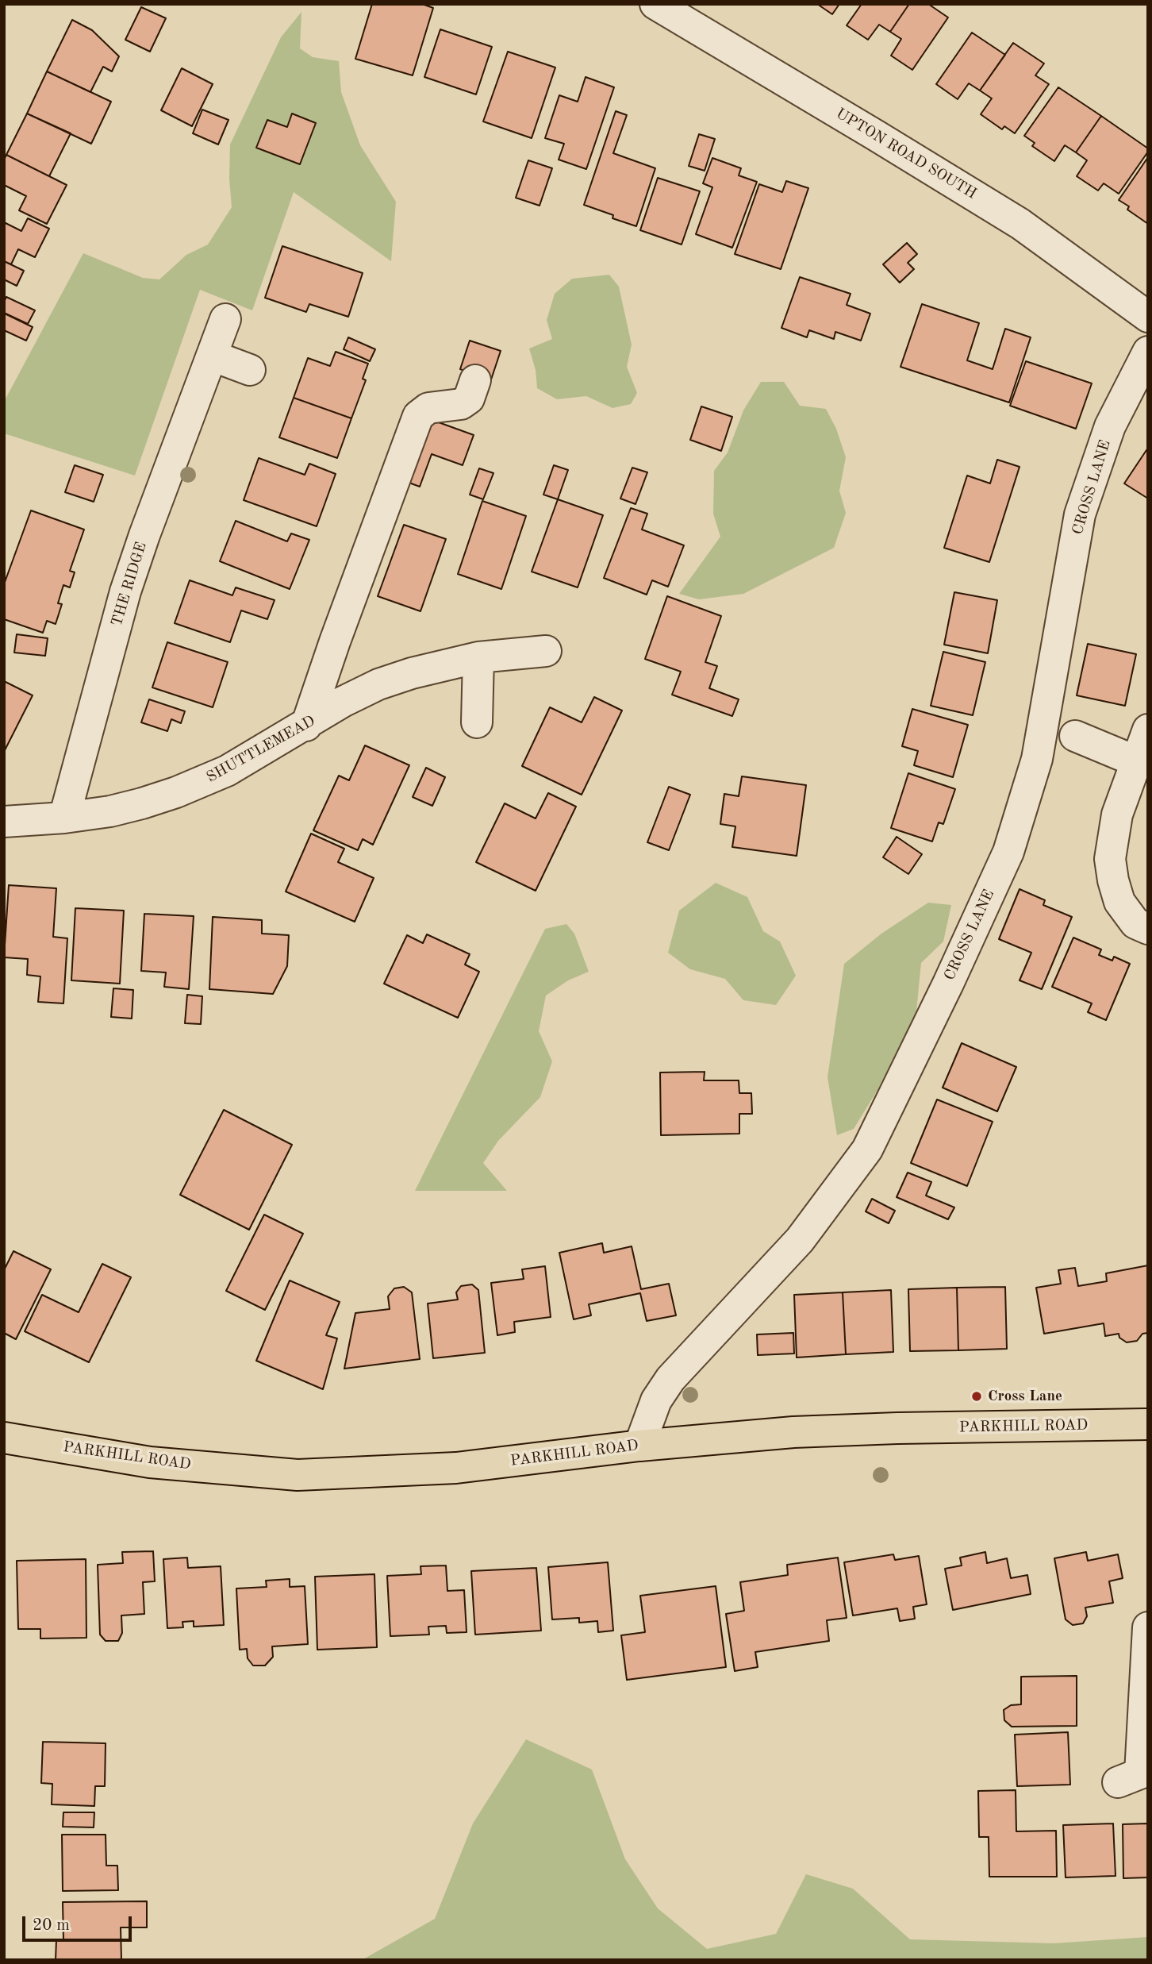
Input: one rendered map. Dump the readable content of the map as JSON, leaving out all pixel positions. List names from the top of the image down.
{
  "streets": {
    "main road": ["PARKHILL ROAD"],
    "street": [
      "UPTON ROAD SOUTH",
      "CROSS LANE",
      "THE RIDGE",
      "SHUTTLEMEAD"
    ]
  },
  "crossings": [
    ["CROSS LANE", "PARKHILL ROAD"],
    ["THE RIDGE", "SHUTTLEMEAD"]
  ],
  "places": ["Cross Lane"],
  "scale_bar": "20 m"
}
